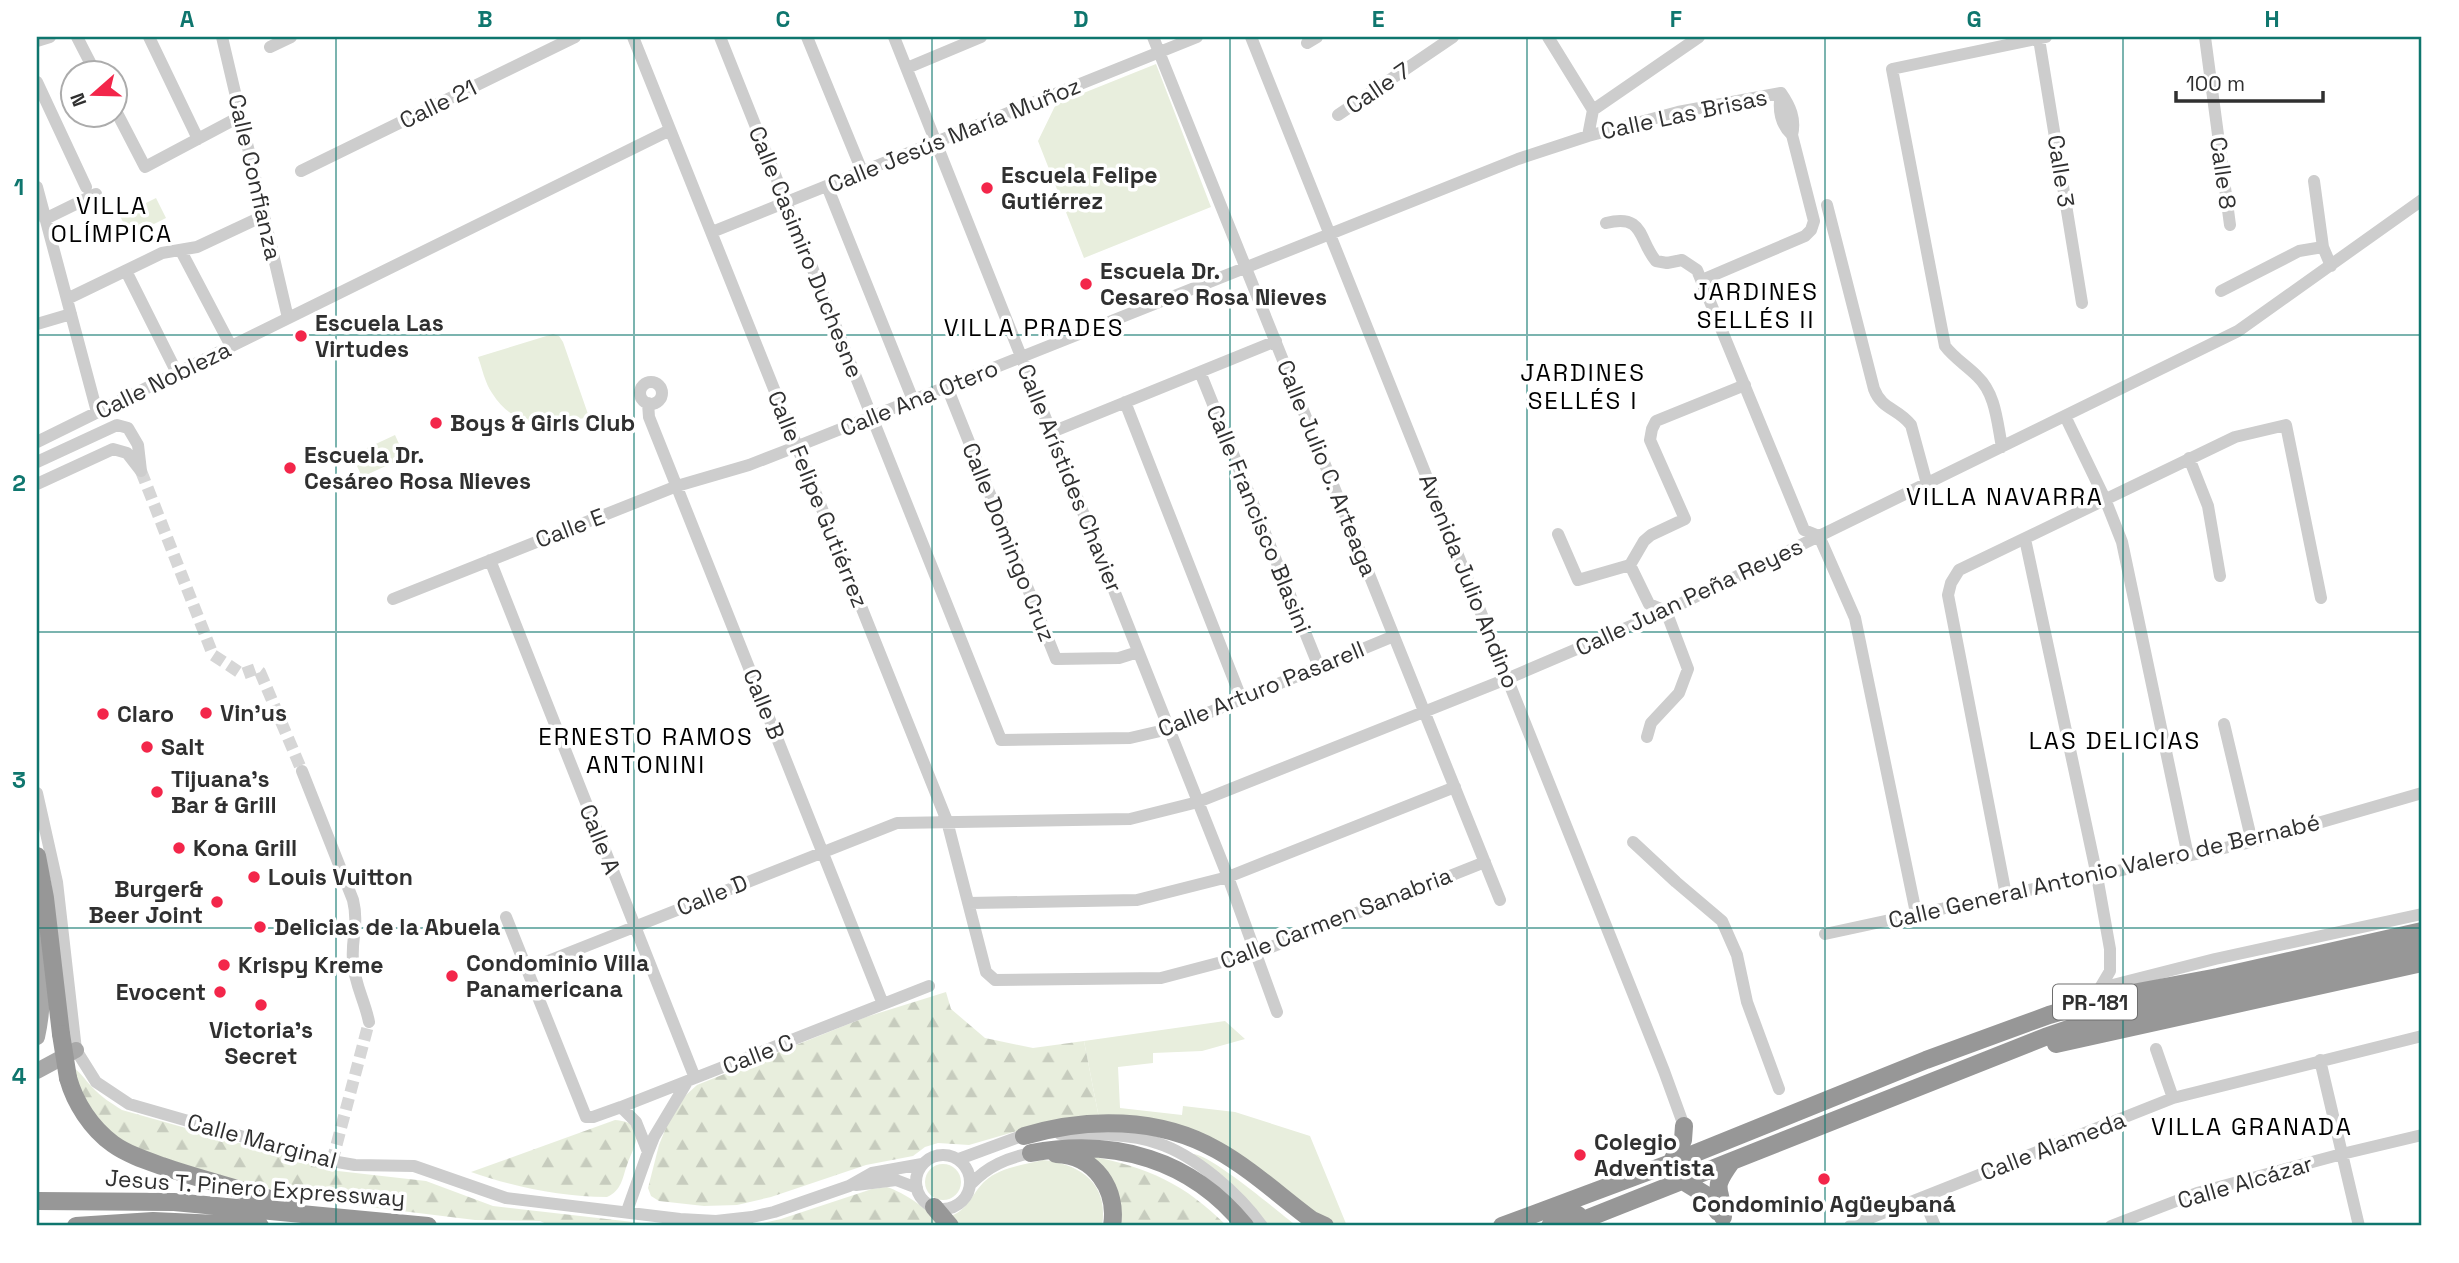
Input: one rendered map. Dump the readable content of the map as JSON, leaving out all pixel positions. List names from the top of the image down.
{
  "streets": {
    "highway": ["PR-181", "Jesus T. Pinero Expressway"],
    "street": [
      "Calle 7",
      "Calle 21",
      "Calle Las Brisas",
      "Calle Jesús María Muñoz",
      "Calle 3",
      "Calle 8",
      "Calle Confianza",
      "Calle Casimiro Duchesne",
      "Calle Nobleza",
      "Calle Ana Otero",
      "Calle Julio C. Arteaga",
      "Calle Arístides Chavier",
      "Calle Felipe Gutiérrez",
      "Calle Francisco Blasini",
      "Calle E",
      "Calle Domingo Cruz",
      "Avenida Julio Andino",
      "Calle Juan Peña Reyes",
      "Calle Arturo Pasarell",
      "Calle B",
      "Calle A",
      "Calle General Antonio Valero de Bernabé",
      "Calle D",
      "Calle Carmen Sanabria",
      "Calle C",
      "Calle Marginal",
      "Calle Alameda",
      "Calle Alcázar"
    ]
  },
  "crossings": [
    ["Calle Las Brisas", "Calle Ana Otero"],
    ["Calle Jesús María Muñoz", "Calle Casimiro Duchesne"],
    ["Calle Jesús María Muñoz", "Calle Julio C. Arteaga"],
    ["Calle Jesús María Muñoz", "Calle Arístides Chavier"],
    ["Calle Jesús María Muñoz", "Calle Felipe Gutiérrez"],
    ["Calle Confianza", "Calle Nobleza"],
    ["Calle Casimiro Duchesne", "Calle Ana Otero"],
    ["Calle Casimiro Duchesne", "Calle Arturo Pasarell"],
    ["Calle Nobleza", "Calle Felipe Gutiérrez"],
    ["Calle Ana Otero", "Calle Julio C. Arteaga"],
    ["Calle Ana Otero", "Calle Arístides Chavier"],
    ["Calle Ana Otero", "Calle Felipe Gutiérrez"],
    ["Calle Ana Otero", "Calle E"],
    ["Calle Ana Otero", "Calle Domingo Cruz"],
    ["Calle Ana Otero", "Avenida Julio Andino"],
    ["Calle Julio C. Arteaga", "Calle Juan Peña Reyes"],
    ["Calle Julio C. Arteaga", "Calle Arturo Pasarell"],
    ["Calle Julio C. Arteaga", "Calle Carmen Sanabria"],
    ["Calle Arístides Chavier", "Calle Domingo Cruz"],
    ["Calle Arístides Chavier", "Calle Juan Peña Reyes"],
    ["Calle Arístides Chavier", "Calle Arturo Pasarell"],
    ["Calle Arístides Chavier", "Calle Carmen Sanabria"],
    ["Calle Felipe Gutiérrez", "Calle Juan Peña Reyes"],
    ["Calle Felipe Gutiérrez", "Calle Carmen Sanabria"],
    ["Calle Francisco Blasini", "Calle Arturo Pasarell"],
    ["Calle E", "Calle B"],
    ["Calle E", "Calle A"],
    ["Avenida Julio Andino", "Calle Juan Peña Reyes"],
    ["Calle Juan Peña Reyes", "Calle D"],
    ["Calle B", "Calle D"],
    ["Calle B", "Calle C"],
    ["Calle A", "Calle D"],
    ["Calle A", "Calle C"],
    ["Calle D", "Calle C"]
  ],
  "districts": [
    "VILLA OLÍMPICA",
    "JARDINES SELLÉS II",
    "VILLA PRADES",
    "JARDINES SELLÉS I",
    "VILLA NAVARRA",
    "ERNESTO RAMOS ANTONINI",
    "LAS DELICIAS",
    "VILLA GRANADA"
  ],
  "places": [
    "Escuela Felipe Gutiérrez",
    "Escuela Dr. Cesareo Rosa Nieves",
    "Escuela Las Virtudes",
    "Boys & Girls Club",
    "Escuela Dr. Cesáreo Rosa Nieves",
    "Vin'us",
    "Claro",
    "Salt",
    "Tijuana's Bar & Grill",
    "Kona Grill",
    "Louis Vuitton",
    "Burger& Beer Joint",
    "Delicias de la Abuela",
    "Krispy Kreme",
    "Condominio Villa Panamericana",
    "Evocent",
    "Victoria's Secret",
    "Colegio Adventista",
    "Condominio Agüeybaná"
  ],
  "scale_bar": "100 m",
  "north": "left",
  "grid": {
    "columns": [
      "A",
      "B",
      "C",
      "D",
      "E",
      "F",
      "G",
      "H"
    ],
    "rows": [
      "1",
      "2",
      "3",
      "4"
    ]
  }
}
